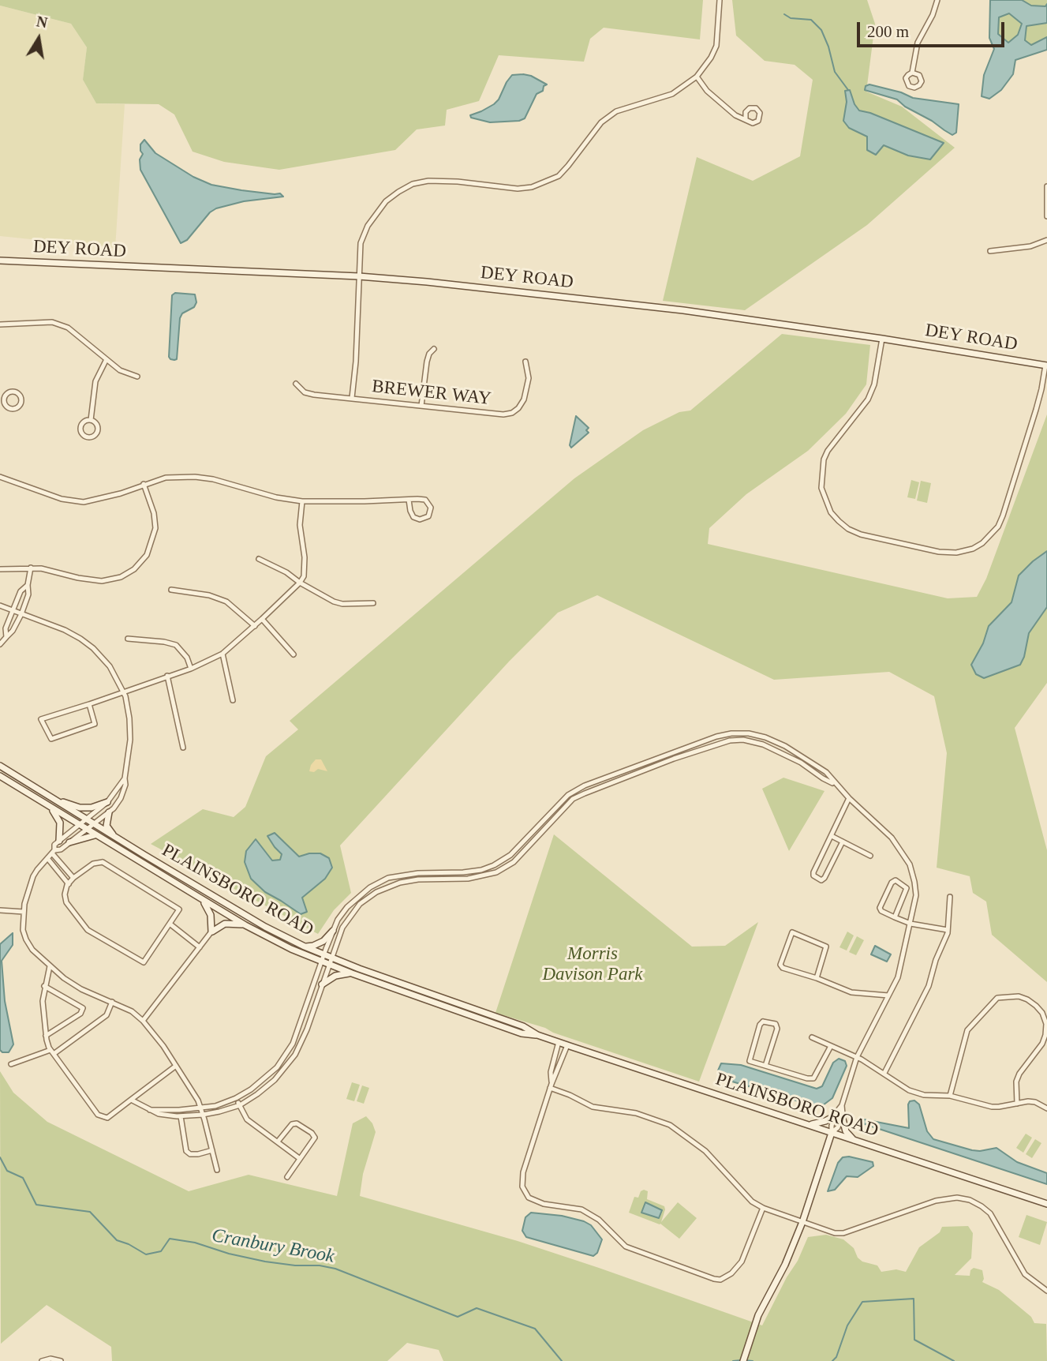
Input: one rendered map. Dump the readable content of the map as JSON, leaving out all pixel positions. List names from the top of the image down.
{
  "streets": {
    "street": ["DEY ROAD", "BREWER WAY", "PLAINSBORO ROAD"]
  },
  "water": ["Cranbury Brook"],
  "parks": ["Morris Davison Park"],
  "scale_bar": "200 m",
  "north": "top"
}
